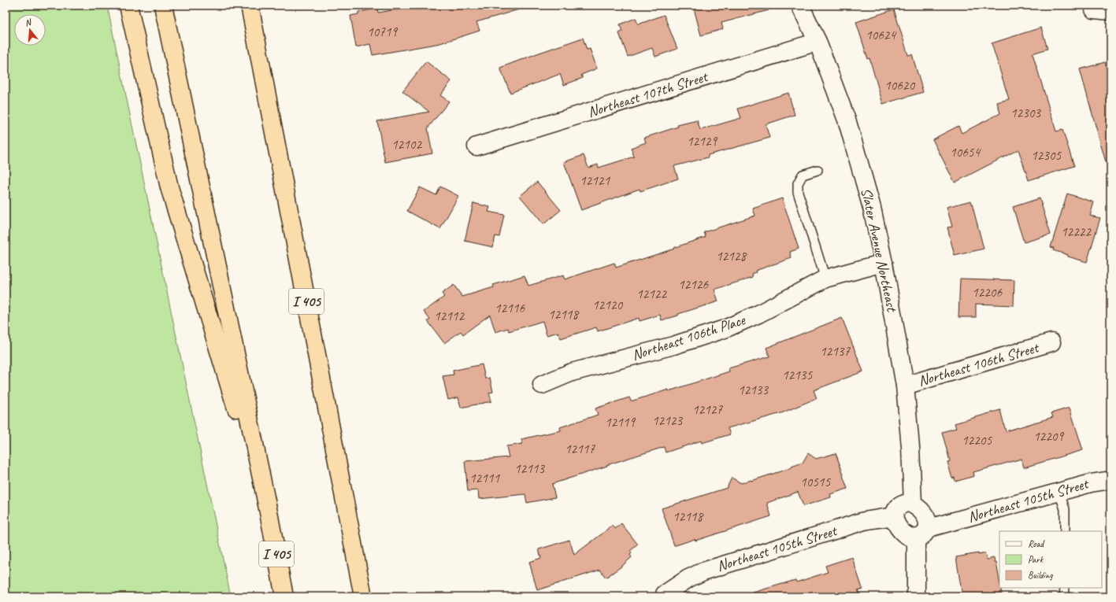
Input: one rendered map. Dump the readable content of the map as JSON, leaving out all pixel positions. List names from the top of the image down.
{
  "streets": {
    "highway": ["I 405"],
    "street": [
      "Northeast 107th Street",
      "Slater Avenue Northeast",
      "Northeast 106th Place",
      "Northeast 106th Street",
      "Northeast 105th Street"
    ]
  },
  "crossings": [
    ["Northeast 107th Street", "Slater Avenue Northeast"],
    ["Slater Avenue Northeast", "Northeast 106th Place"],
    ["Slater Avenue Northeast", "Northeast 106th Street"],
    ["Slater Avenue Northeast", "Northeast 105th Street"]
  ],
  "house_numbers": [
    "10719",
    "10624",
    "10620",
    "12303",
    "12129",
    "12102",
    "10654",
    "12305",
    "12121",
    "12222",
    "12128",
    "12126",
    "12206",
    "12122",
    "12120",
    "12116",
    "12118",
    "12112",
    "12137",
    "12135",
    "12133",
    "12127",
    "12123",
    "12119",
    "12209",
    "12205",
    "12117",
    "12113",
    "12111",
    "10515",
    "12118"
  ],
  "legend": ["Road", "Park", "Building"],
  "north": "top"
}
